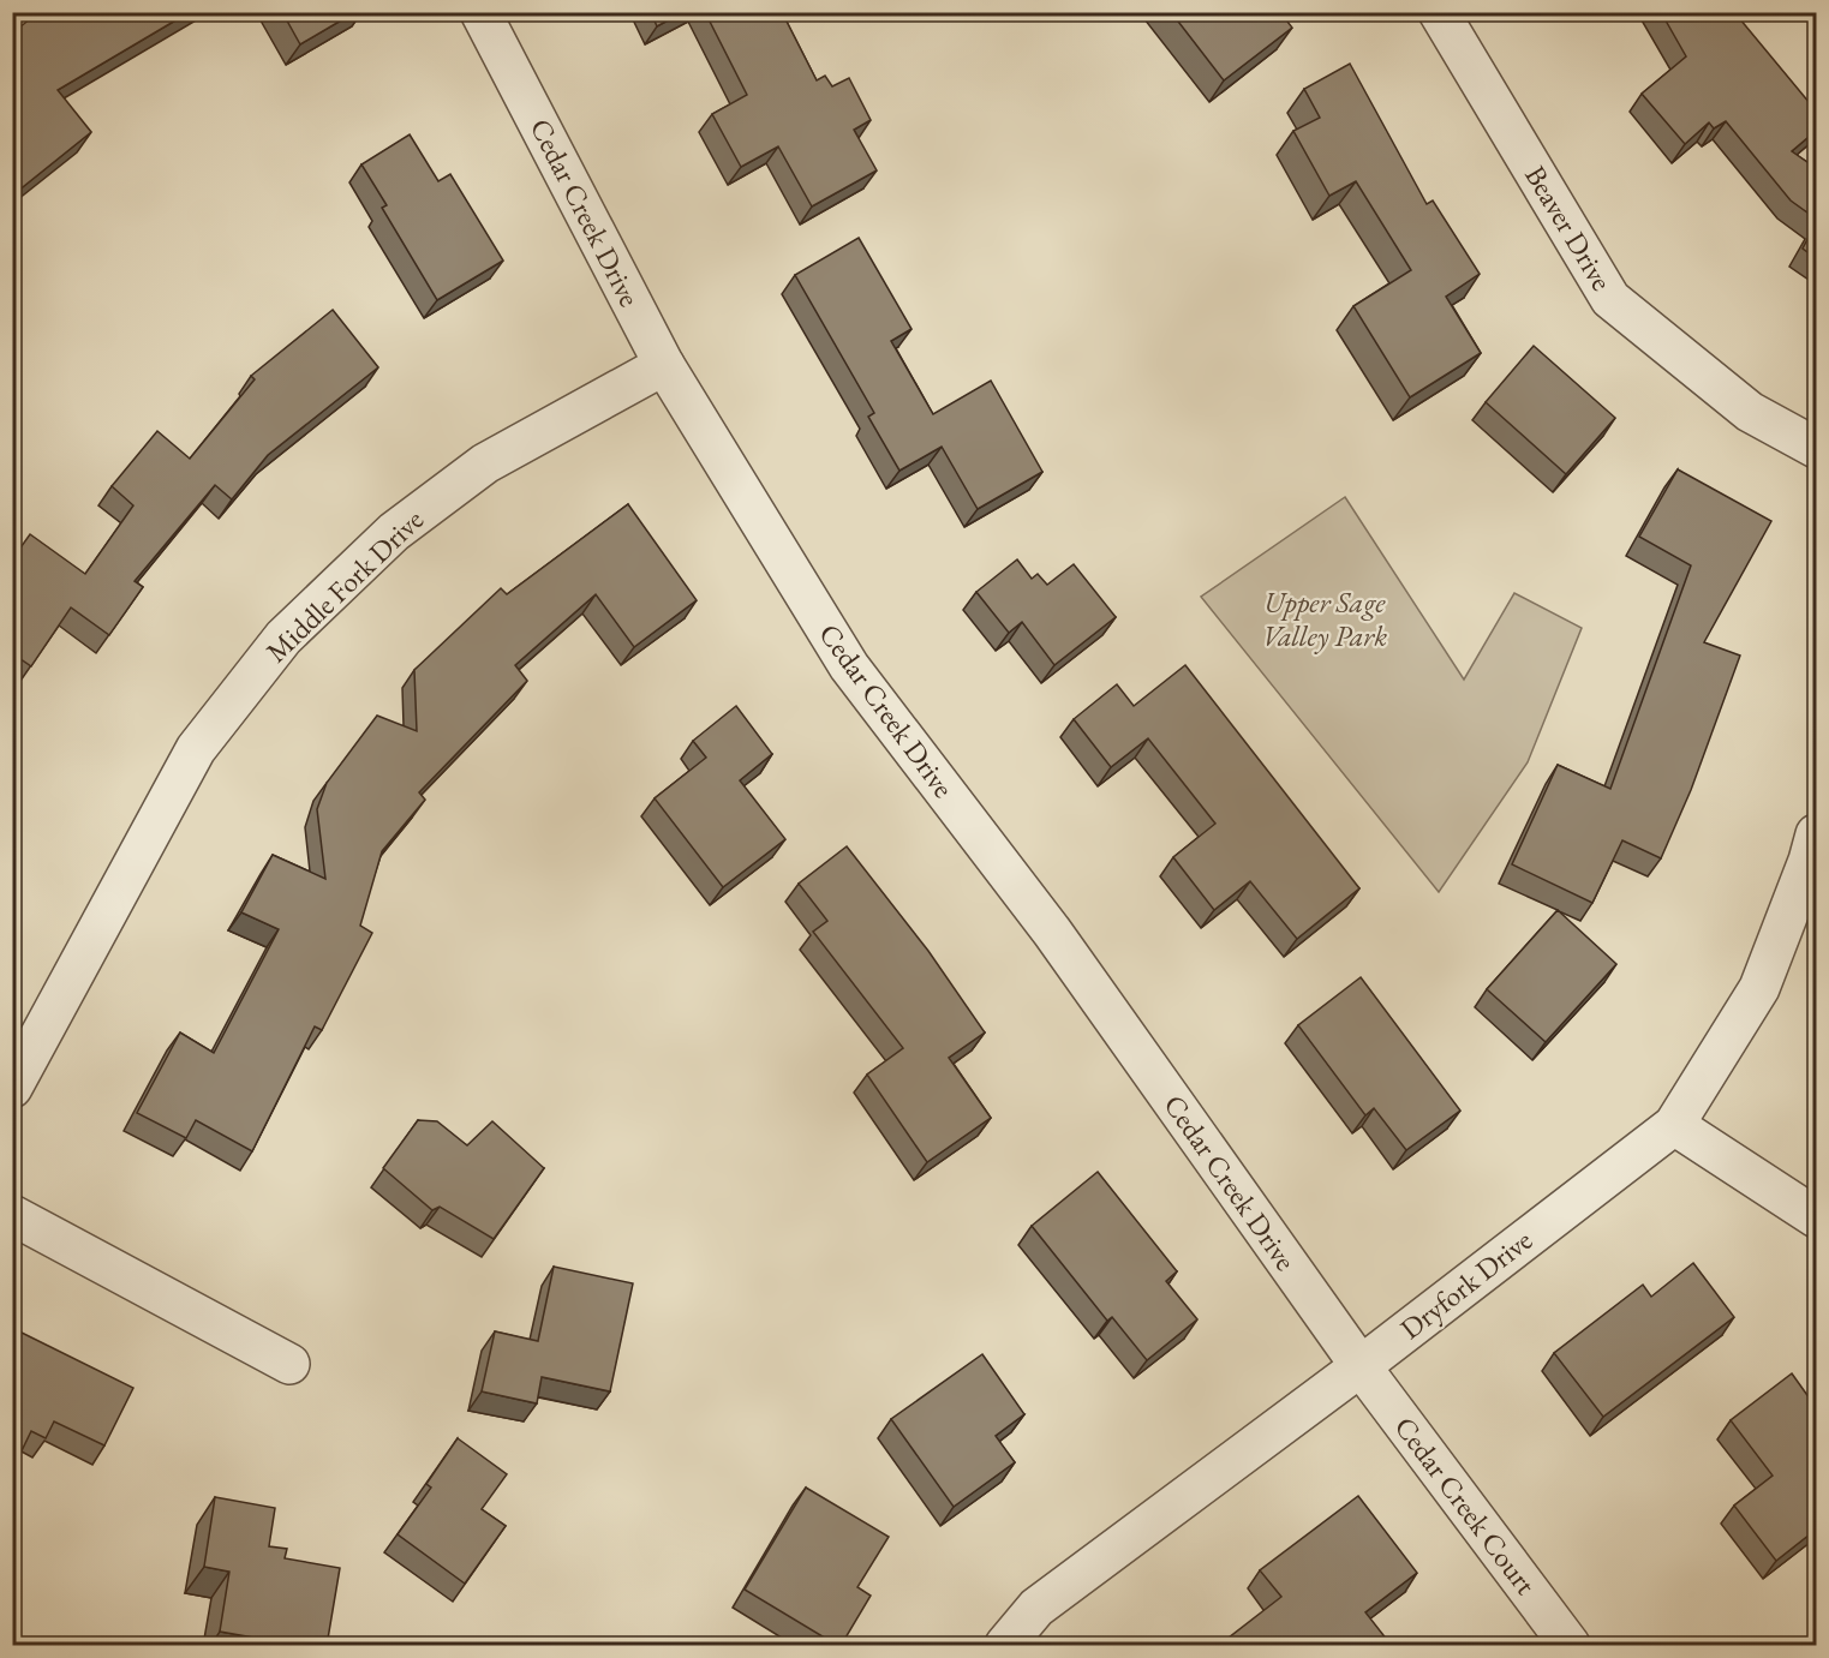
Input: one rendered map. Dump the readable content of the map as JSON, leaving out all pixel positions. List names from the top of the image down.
{
  "streets": {
    "street": [
      "Cedar Creek Drive",
      "Beaver Drive",
      "Middle Fork Drive",
      "Dryfork Drive",
      "Cedar Creek Court"
    ]
  },
  "crossings": [
    ["Cedar Creek Drive", "Middle Fork Drive"],
    ["Cedar Creek Drive", "Dryfork Drive"],
    ["Cedar Creek Drive", "Cedar Creek Court"],
    ["Dryfork Drive", "Cedar Creek Court"]
  ],
  "parks": ["Upper Sage Valley Park"]
}
